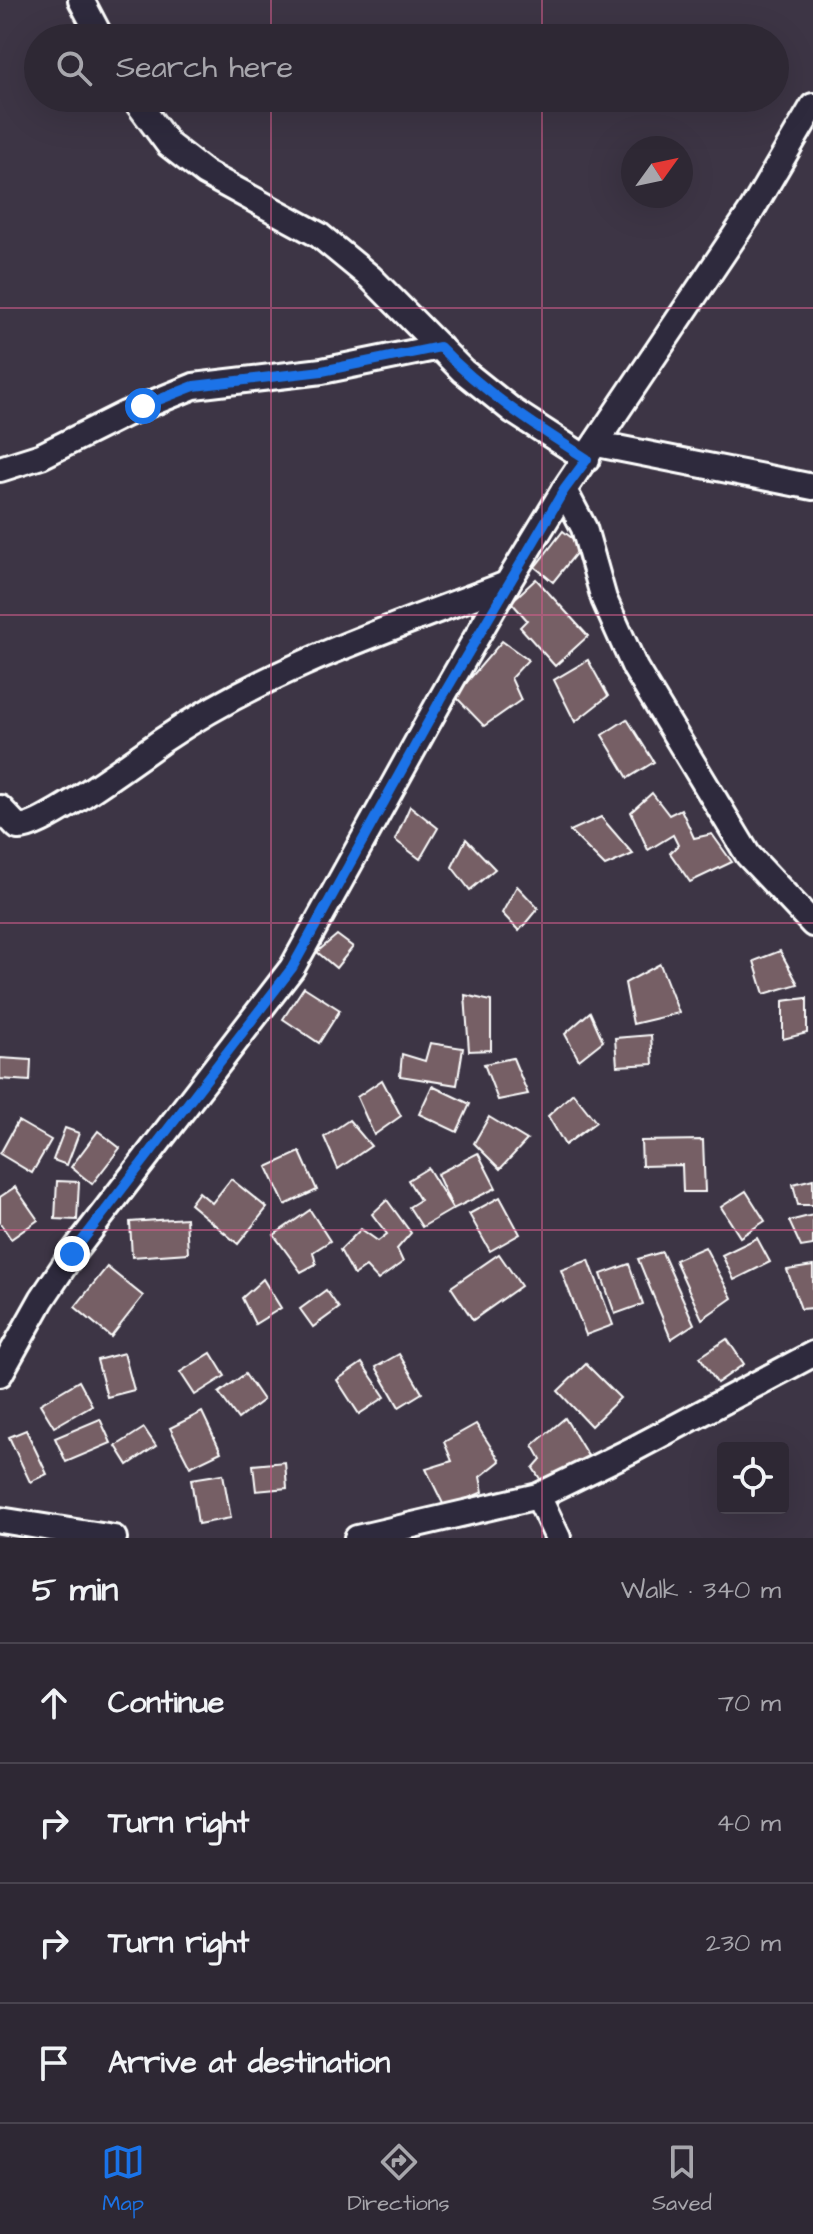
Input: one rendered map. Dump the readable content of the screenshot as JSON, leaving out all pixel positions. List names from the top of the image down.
{
  "north": "top right",
  "page": {
    "search": "Search here",
    "heading": ["5 min", "Walk · 340 m"],
    "list": [
      ["Continue", "70 m"],
      ["Turn right", "40 m"],
      ["Turn right", "230 m"],
      "Arrive at destination"
    ],
    "nav": ["Map", "Directions", "Saved"]
  }
}
